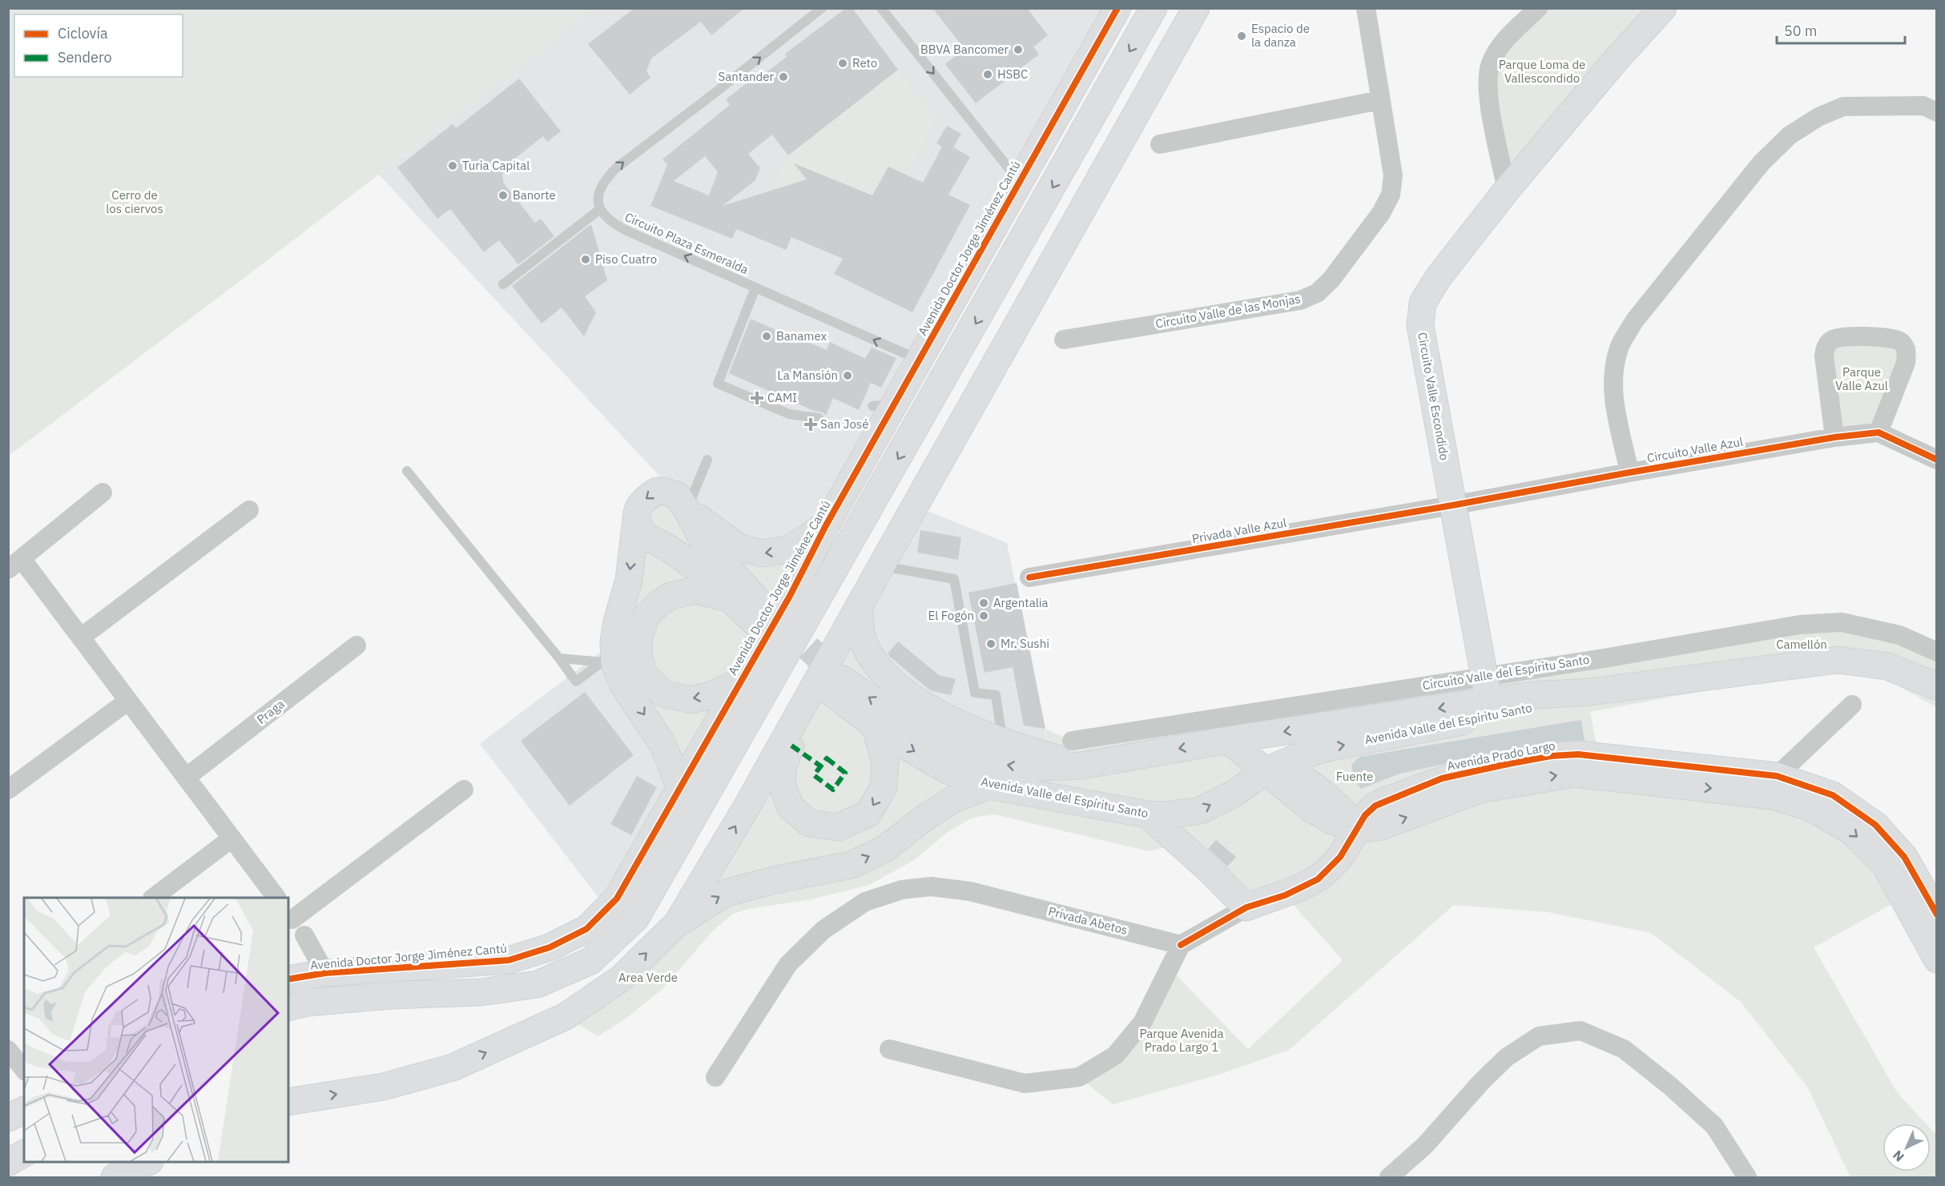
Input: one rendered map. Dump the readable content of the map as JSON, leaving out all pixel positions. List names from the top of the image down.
{
  "streets": {
    "main road": ["Avenida Doctor Jorge Jiménez Cantú", "Circuito Valle Escondido", "Avenida Valle del Espíritu Santo"],
    "street": [
      "Circuito Valle de las Monjas",
      "Circuito Valle Azul",
      "Privada Valle Azul",
      "Circuito Valle del Espíritu Santo",
      "Praga",
      "Privada Abetos"
    ],
    "lane": ["Circuito Plaza Esmeralda"],
    "cycle path": ["Avenida Prado Largo"]
  },
  "crossings": [
    ["Circuito Plaza Esmeralda", "Avenida Doctor Jorge Jiménez Cantú"],
    ["Circuito Valle Escondido", "Circuito Valle Azul"],
    ["Circuito Valle Escondido", "Privada Valle Azul"],
    ["Circuito Valle Escondido", "Circuito Valle del Espíritu Santo"],
    ["Circuito Valle Escondido", "Avenida Valle del Espíritu Santo"],
    ["Circuito Valle Azul", "Privada Valle Azul"],
    ["Circuito Valle del Espíritu Santo", "Avenida Valle del Espíritu Santo"]
  ],
  "one_way": ["Circuito Plaza Esmeralda"],
  "parks": [
    "Parque Loma de Vallescondido",
    "Cerro de los ciervos",
    "Parque Valle Azul",
    "Camellón",
    "Fuente",
    "Area Verde",
    "Parque Avenida Prado Largo 1"
  ],
  "places": {
    "other": [
      "Espacio de la danza",
      "BBVA Bancomer",
      "Reto",
      "HSBC",
      "Santander",
      "Turia Capital",
      "Banorte",
      "Piso Cuatro",
      "Banamex",
      "La Mansión",
      "Argentalia",
      "El Fogón",
      "Mr. Sushi"
    ],
    "health": ["CAMI", "San José"]
  },
  "legend": ["Ciclovía", "Sendero"],
  "scale_bar": "50 m",
  "north": "bottom left"
}
